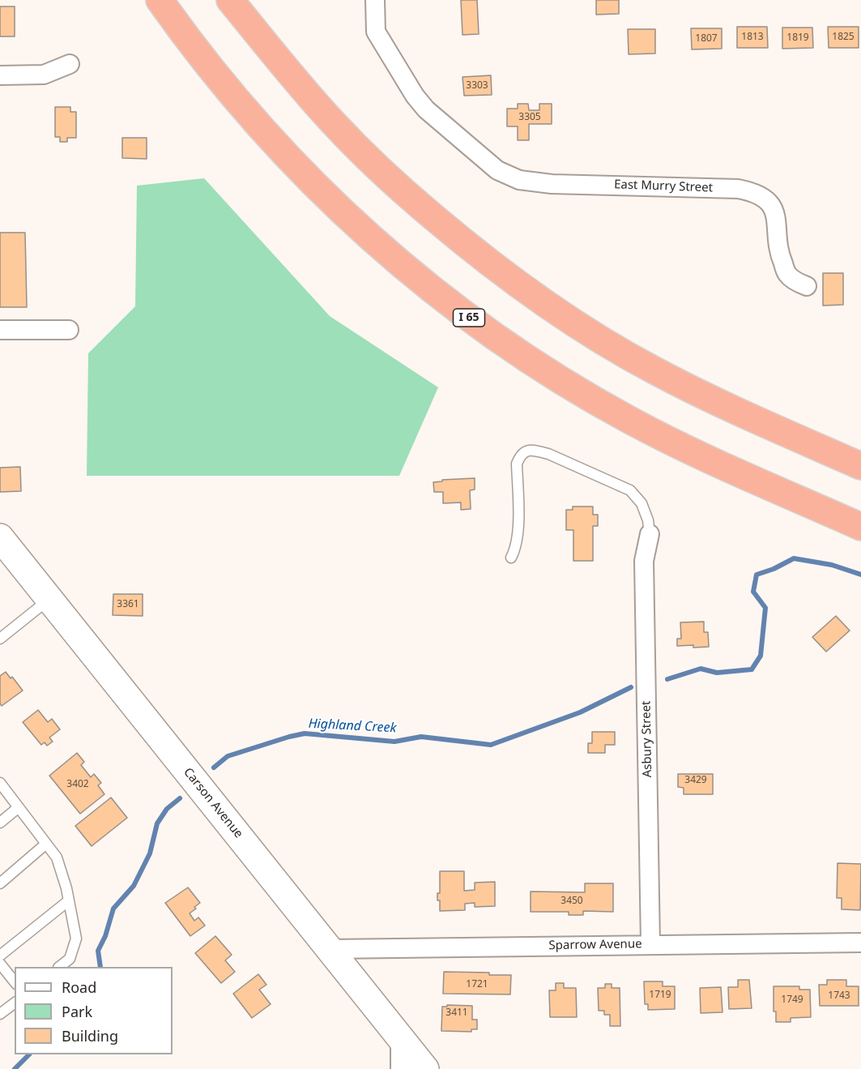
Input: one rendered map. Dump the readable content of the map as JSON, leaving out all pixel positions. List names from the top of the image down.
{
  "streets": {
    "highway": ["I 65"],
    "main road": ["Carson Avenue"],
    "street": ["East Murry Street", "Asbury Street", "Sparrow Avenue"]
  },
  "crossings": [
    ["Asbury Street", "Sparrow Avenue"],
    ["Carson Avenue", "Sparrow Avenue"]
  ],
  "water": ["Highland Creek"],
  "house_numbers": [
    "1813",
    "1825",
    "1819",
    "1807",
    "3303",
    "3305",
    "3361",
    "3429",
    "3402",
    "3450",
    "1721",
    "1719",
    "1743",
    "1749",
    "3411"
  ],
  "legend": ["Road", "Park", "Building"]
}
